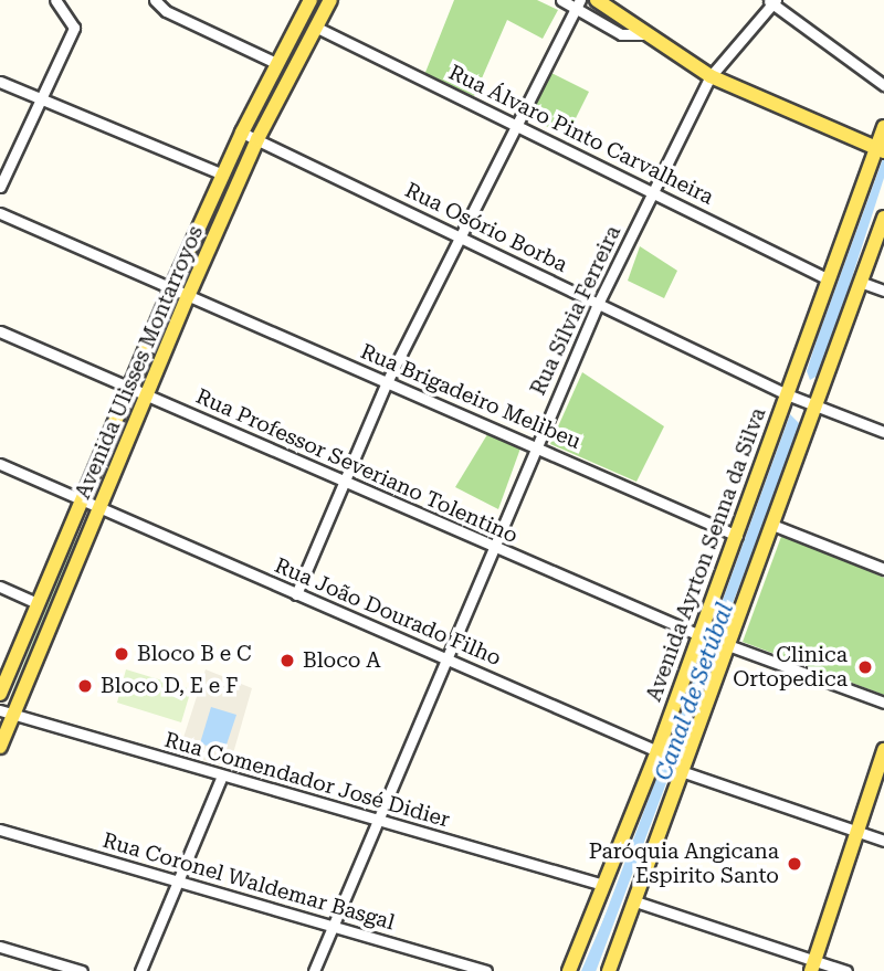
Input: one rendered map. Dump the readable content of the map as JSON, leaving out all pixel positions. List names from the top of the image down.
{
  "streets": {
    "main road": ["Avenida Ulisses Montarroyos", "Avenida Ayrton Senna da Silva"],
    "street": [
      "Rua Álvaro Pinto Carvalheira",
      "Rua Osório Borba",
      "Rua Sílvia Ferreira",
      "Rua Brigadeiro Melibeu",
      "Rua Professor Severiano Tolentino",
      "Rua João Dourado Filho",
      "Rua Comendador José Didier",
      "Rua Coronel Waldemar Basgal"
    ]
  },
  "crossings": [
    ["Rua Álvaro Pinto Carvalheira", "Rua Sílvia Ferreira"],
    ["Rua Álvaro Pinto Carvalheira", "Avenida Ulisses Montarroyos"],
    ["Rua Álvaro Pinto Carvalheira", "Avenida Ayrton Senna da Silva"],
    ["Rua Osório Borba", "Rua Sílvia Ferreira"],
    ["Rua Osório Borba", "Avenida Ulisses Montarroyos"],
    ["Rua Osório Borba", "Avenida Ayrton Senna da Silva"],
    ["Rua Sílvia Ferreira", "Rua Brigadeiro Melibeu"],
    ["Rua Sílvia Ferreira", "Rua Professor Severiano Tolentino"],
    ["Rua Sílvia Ferreira", "Rua João Dourado Filho"],
    ["Rua Sílvia Ferreira", "Rua Comendador José Didier"],
    ["Rua Sílvia Ferreira", "Rua Coronel Waldemar Basgal"],
    ["Avenida Ulisses Montarroyos", "Rua Brigadeiro Melibeu"],
    ["Avenida Ulisses Montarroyos", "Rua Professor Severiano Tolentino"],
    ["Avenida Ulisses Montarroyos", "Rua João Dourado Filho"],
    ["Avenida Ulisses Montarroyos", "Rua Comendador José Didier"],
    ["Rua Brigadeiro Melibeu", "Avenida Ayrton Senna da Silva"],
    ["Rua Professor Severiano Tolentino", "Avenida Ayrton Senna da Silva"],
    ["Avenida Ayrton Senna da Silva", "Rua João Dourado Filho"],
    ["Avenida Ayrton Senna da Silva", "Rua Comendador José Didier"]
  ],
  "water": ["Canal de Setúbal"],
  "places": [
    "Bloco B e C",
    "Bloco A",
    "Clinica Ortopedica",
    "Bloco D, E e F",
    "Paróquia Angicana Espirito Santo"
  ]
}
